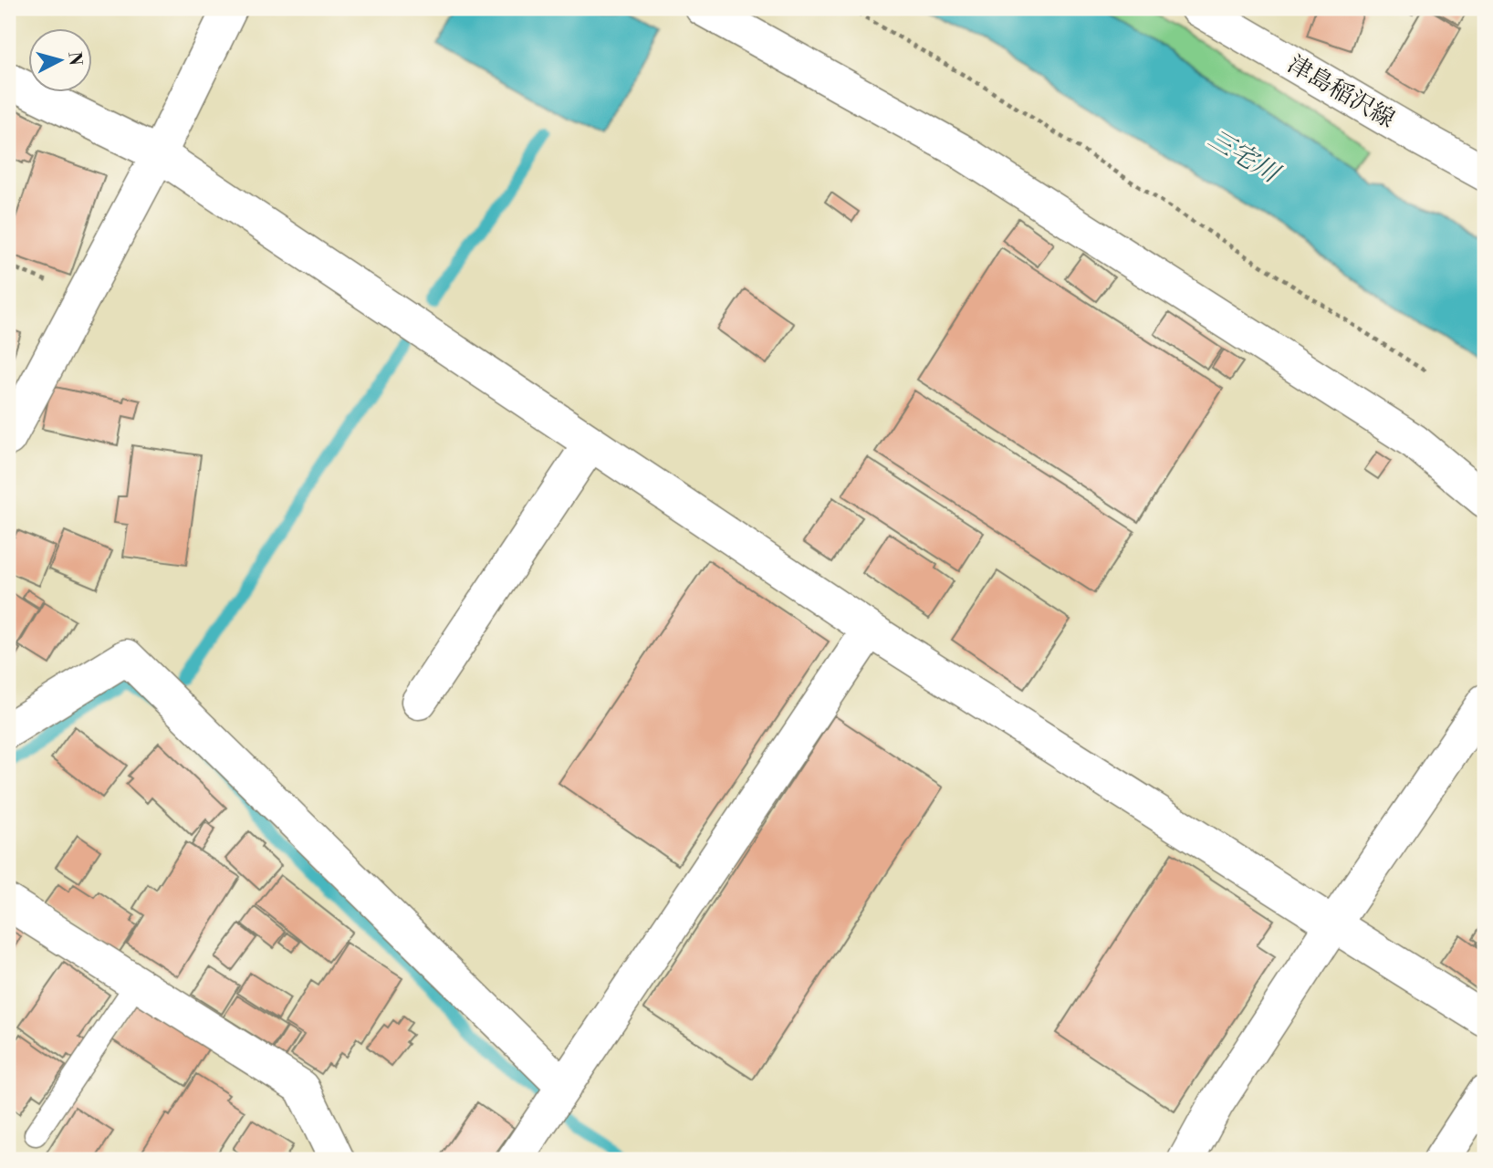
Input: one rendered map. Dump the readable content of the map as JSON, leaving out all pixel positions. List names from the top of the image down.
{
  "streets": {
    "street": ["津島稲沢線"]
  },
  "water": ["三宅川"],
  "north": "right"
}
